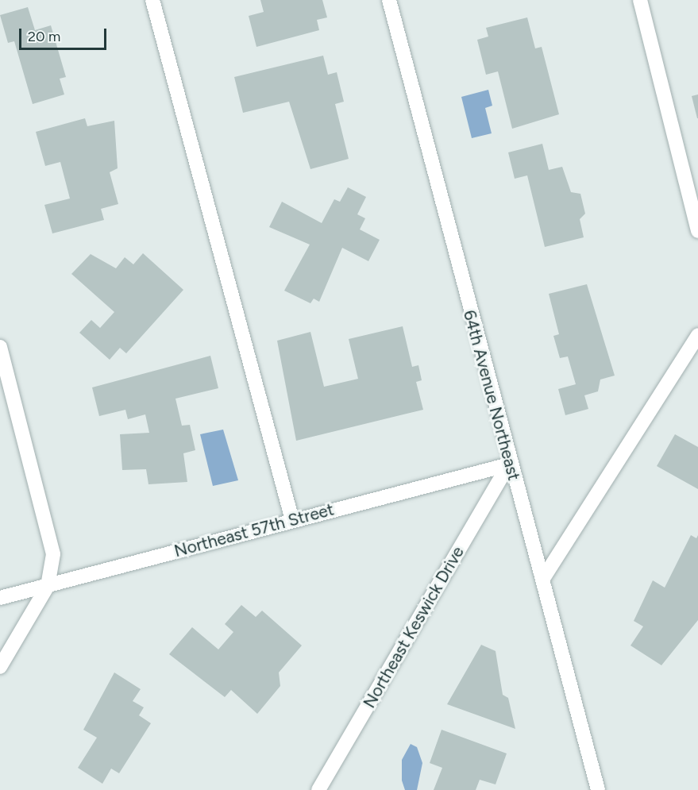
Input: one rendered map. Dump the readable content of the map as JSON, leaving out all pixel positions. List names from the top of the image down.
{
  "streets": {
    "street": ["64th Avenue Northeast", "Northeast 57th Street", "Northeast Keswick Drive"]
  },
  "crossings": [
    ["64th Avenue Northeast", "Northeast 57th Street"],
    ["64th Avenue Northeast", "Northeast Keswick Drive"],
    ["Northeast 57th Street", "Northeast Keswick Drive"]
  ],
  "scale_bar": "20 m"
}
